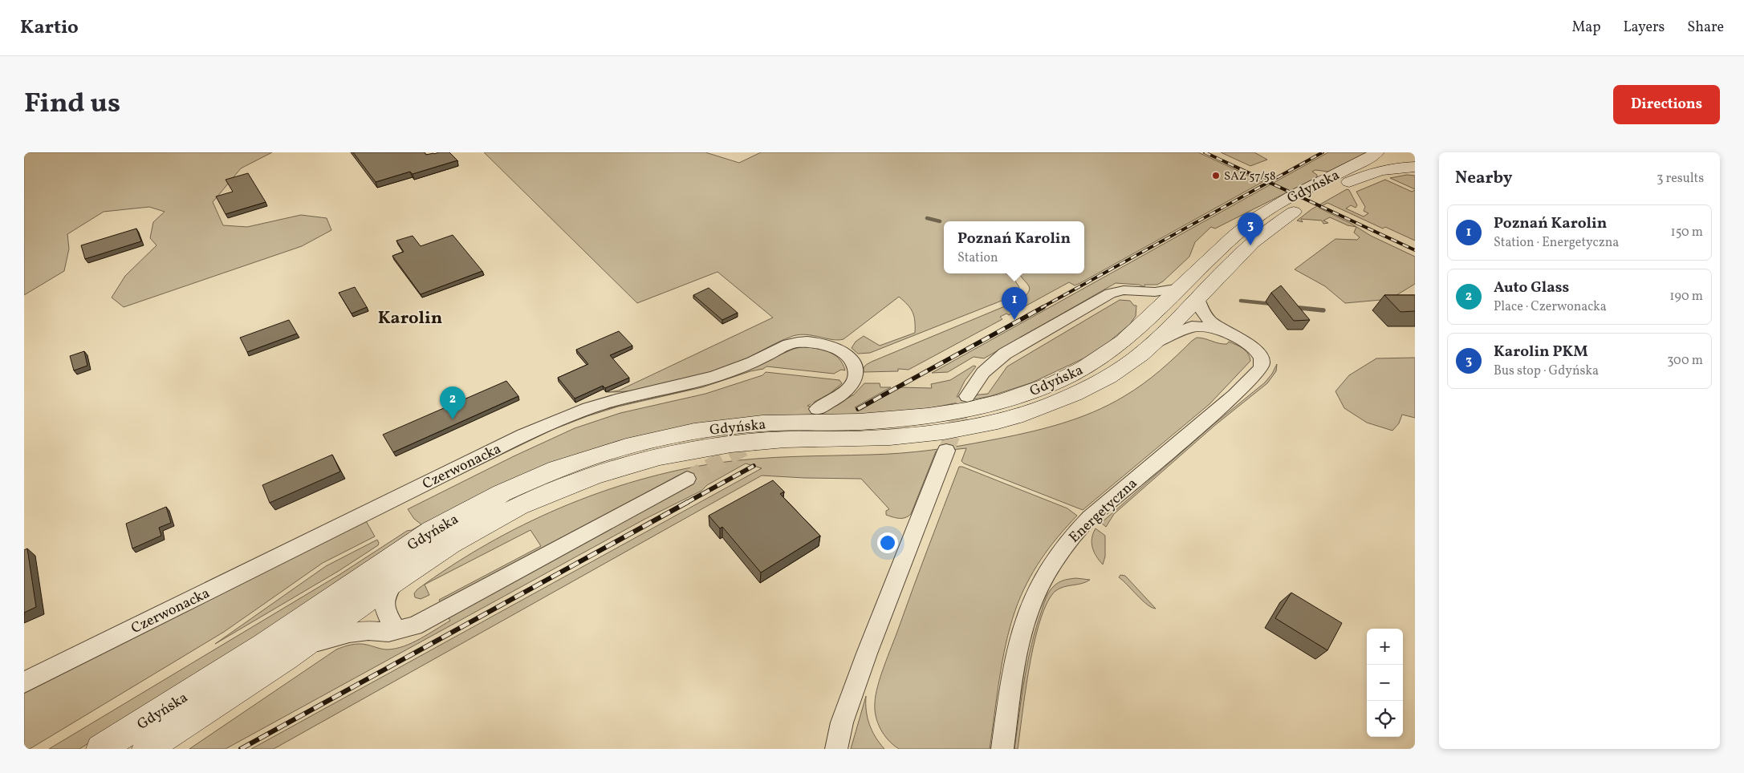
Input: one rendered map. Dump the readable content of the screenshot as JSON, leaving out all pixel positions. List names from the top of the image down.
{
  "streets": {
    "main road": ["Gdyńska"],
    "street": ["Czerwonacka", "Energetyczna"]
  },
  "crossings": [
    ["Gdyńska", "Energetyczna"]
  ],
  "districts": ["Karolin"],
  "places": ["SAZ 57/58"],
  "page": {
    "header": "Kartio",
    "nav": ["Map", "Layers", "Share"],
    "title": "Find us",
    "buttons": "Directions",
    "heading": ["Nearby", "3 results"],
    "list": [
      {
        "mark": "1",
        "name": "Poznań Karolin",
        "note": "Station · Energetyczna",
        "value": "150 m"
      },
      {
        "mark": "2",
        "name": "Auto Glass",
        "note": "Place · Czerwonacka",
        "value": "190 m"
      },
      {
        "mark": "3",
        "name": "Karolin PKM",
        "note": "Bus stop · Gdyńska",
        "value": "300 m"
      }
    ],
    "pins": ["3", "1", "2"],
    "popup": ["Poznań Karolin", "Station"],
    "map_buttons": ["+", "−"]
  }
}
